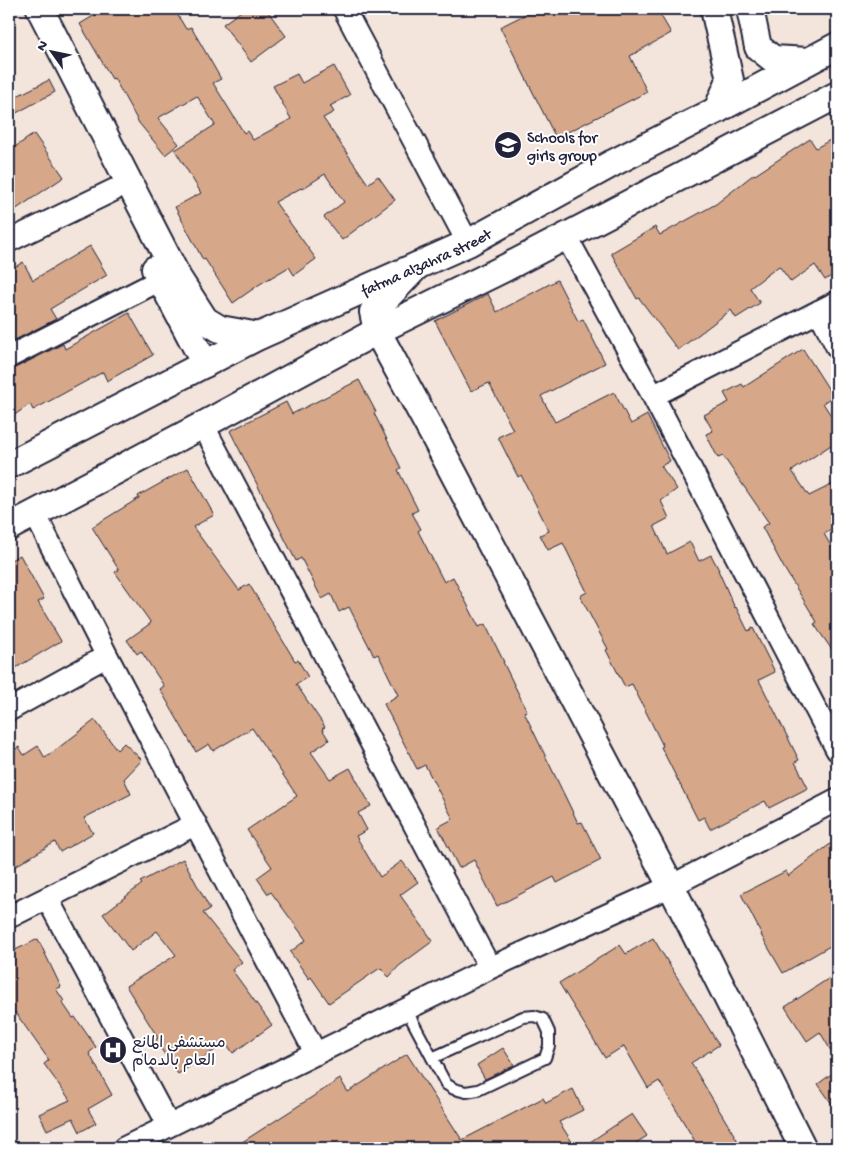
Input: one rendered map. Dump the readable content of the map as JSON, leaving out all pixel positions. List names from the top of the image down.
{
  "streets": {
    "street": ["fatma alzahra street"]
  },
  "places": {
    "school or university": ["Schools for girls group"],
    "hospital": ["مستشفى المانع العام بالدمام"]
  },
  "north": "top left"
}
